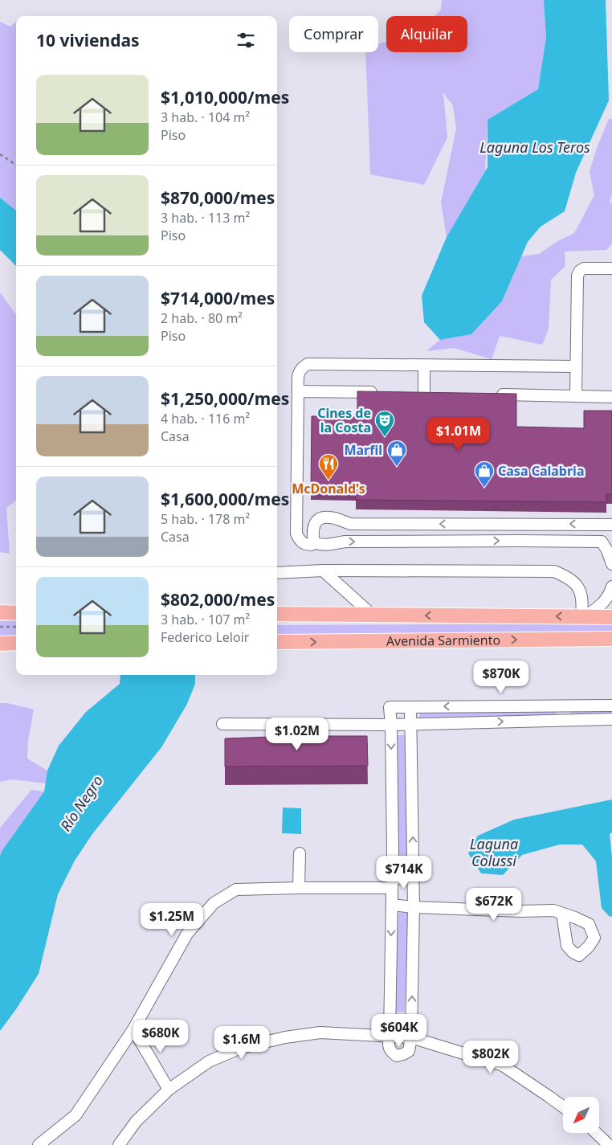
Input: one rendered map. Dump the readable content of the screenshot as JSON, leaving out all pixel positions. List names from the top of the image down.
{
  "streets": {
    "main road": ["Avenida Sarmiento"]
  },
  "water": ["Laguna Los Teros", "Río Negro", "Laguna Colussi"],
  "places": {
    "theatre": ["Cines de la Costa"],
    "shop": ["Marfil", "Casa Calabria"],
    "restaurant": ["McDonald's"]
  },
  "north": "bottom left",
  "page": {
    "chip": ["Comprar", "Alquilar"],
    "heading": "10 viviendas",
    "list": [
      {
        "name": "$1,010,000/mes",
        "note": "3 hab. · 104 m² · Piso"
      },
      {
        "name": "$870,000/mes",
        "note": "3 hab. · 113 m² · Piso"
      },
      {
        "name": "$714,000/mes",
        "note": "2 hab. · 80 m² · Piso"
      },
      {
        "name": "$1,250,000/mes",
        "note": "4 hab. · 116 m² · Casa"
      },
      {
        "name": "$1,600,000/mes",
        "note": "5 hab. · 178 m² · Casa"
      },
      {
        "name": "$802,000/mes",
        "note": "3 hab. · 107 m² · Federico Leloir"
      }
    ],
    "price": [
      "$1.01M",
      "$870K",
      "$1.02M",
      "$714K",
      "$672K",
      "$1.25M",
      "$604K",
      "$680K",
      "$1.6M",
      "$802K"
    ]
  }
}
